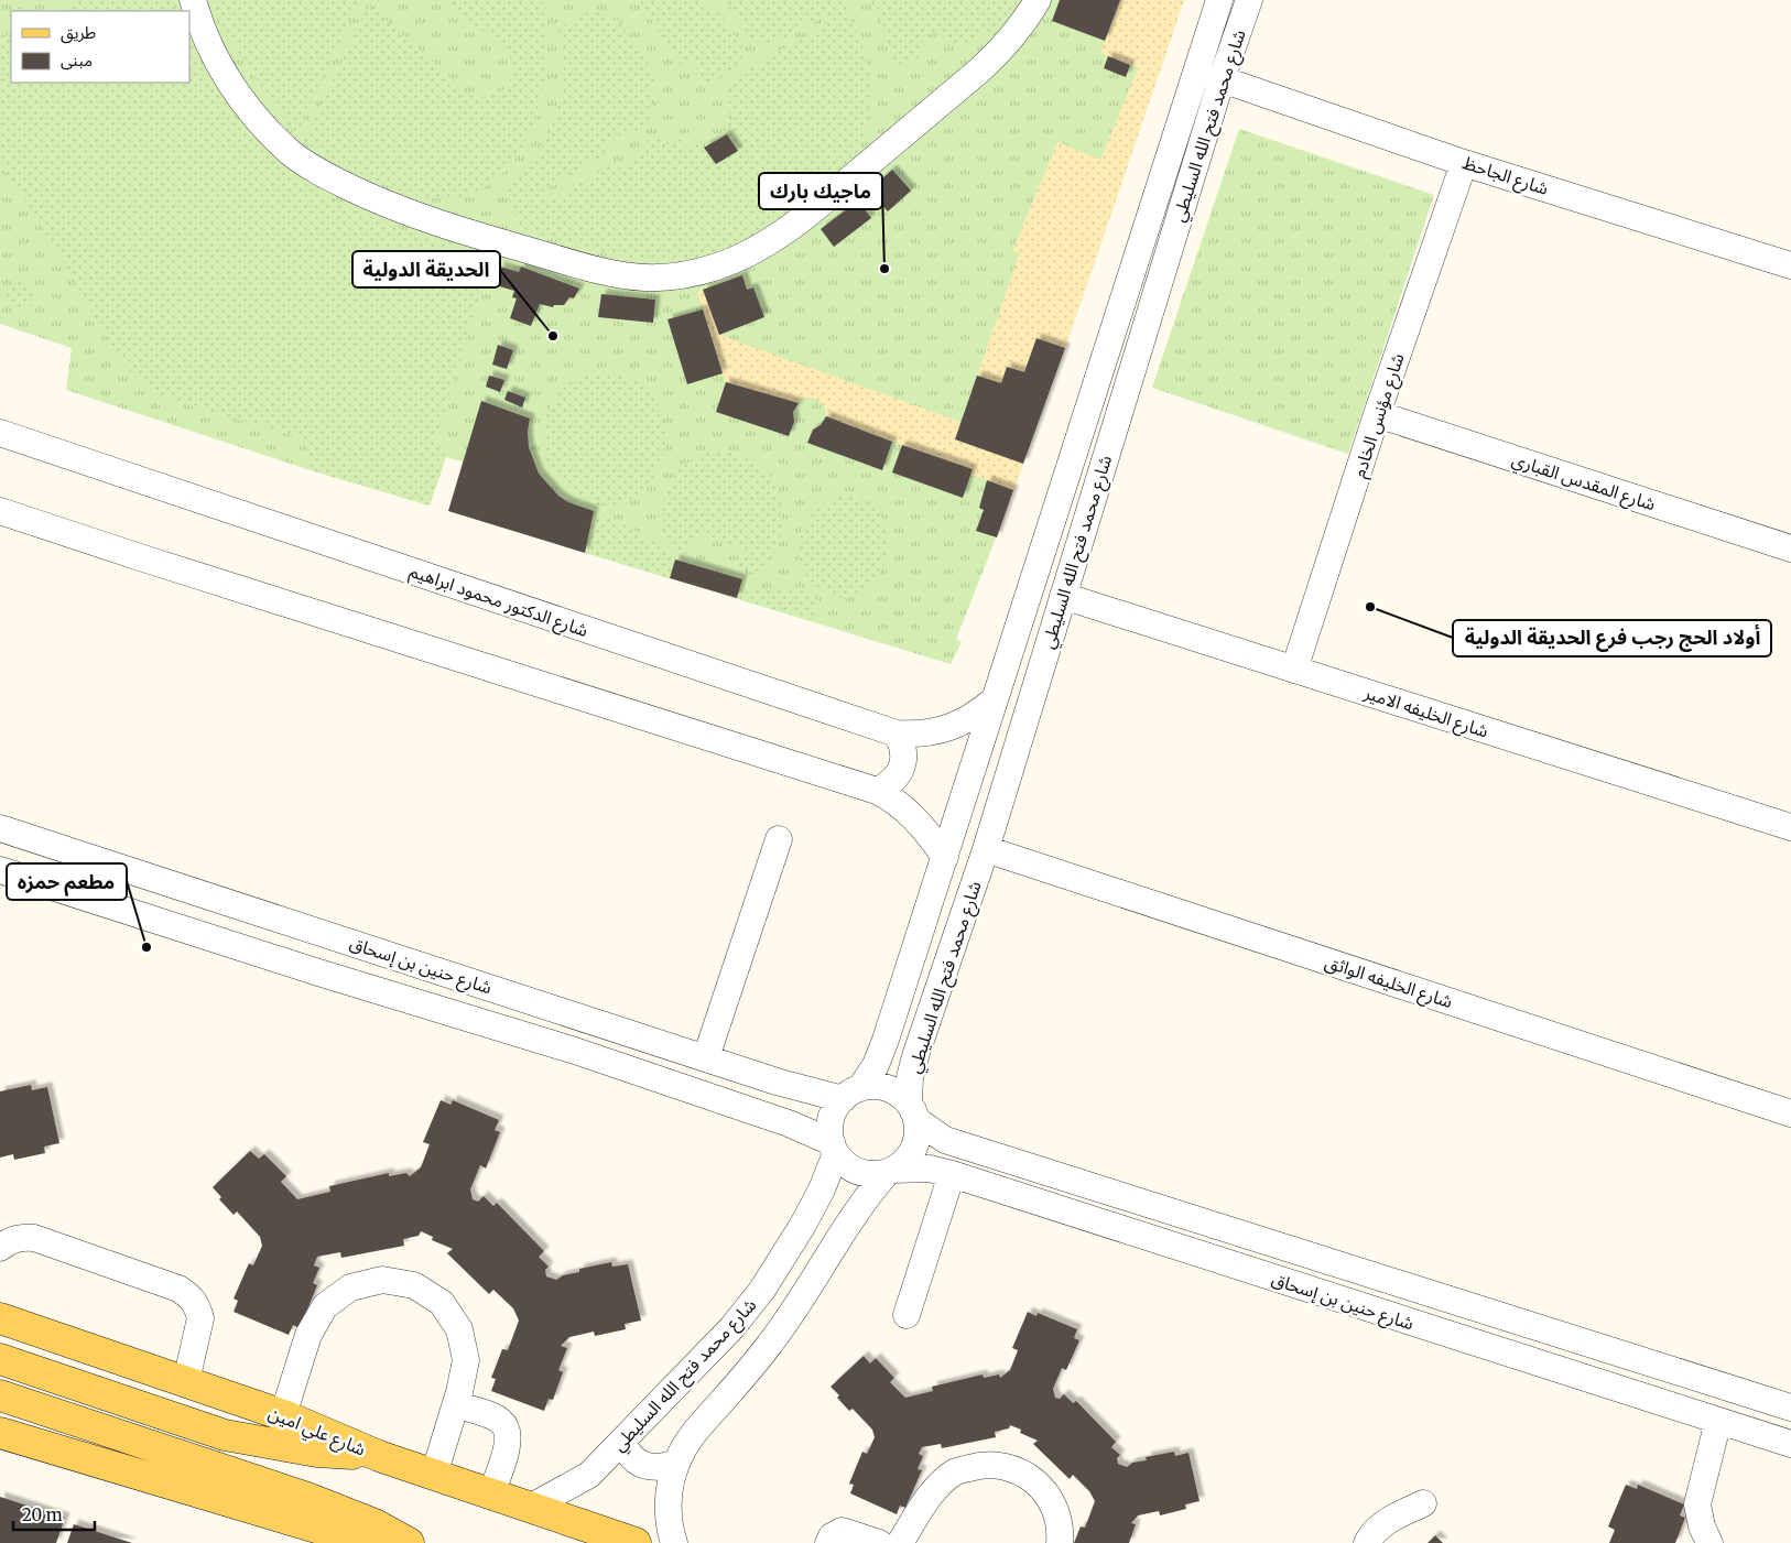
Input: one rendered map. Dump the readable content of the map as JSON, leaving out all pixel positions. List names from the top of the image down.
{
  "streets": {
    "main road": ["شارع علي امين"],
    "street": [
      "شارع محمد فتح الله السليطي",
      "شارع الجاحظ",
      "شارع مؤنس الخادم",
      "شارع المقدس القباري",
      "شارع الدكتور محمود ابراهيم",
      "شارع الخليفه الامير",
      "شارع حنين بن إسحاق",
      "شارع الخليفه الواثق"
    ]
  },
  "crossings": [
    ["شارع محمد فتح الله السليطي", "شارع الجاحظ"],
    ["شارع محمد فتح الله السليطي", "شارع الدكتور محمود ابراهيم"],
    ["شارع محمد فتح الله السليطي", "شارع الخليفه الامير"],
    ["شارع محمد فتح الله السليطي", "شارع حنين بن إسحاق"],
    ["شارع محمد فتح الله السليطي", "شارع الخليفه الواثق"],
    ["شارع محمد فتح الله السليطي", "شارع علي امين"],
    ["شارع الجاحظ", "شارع مؤنس الخادم"],
    ["شارع مؤنس الخادم", "شارع المقدس القباري"],
    ["شارع مؤنس الخادم", "شارع الخليفه الامير"]
  ],
  "places": [
    "ماجيك بارك",
    "الحديقة الدولية",
    "أولاد الحج رجب فرع الحديقة الدولية",
    "مطعم حمزه"
  ],
  "legend": ["طريق", "مبنى"],
  "scale_bar": "20 m"
}
